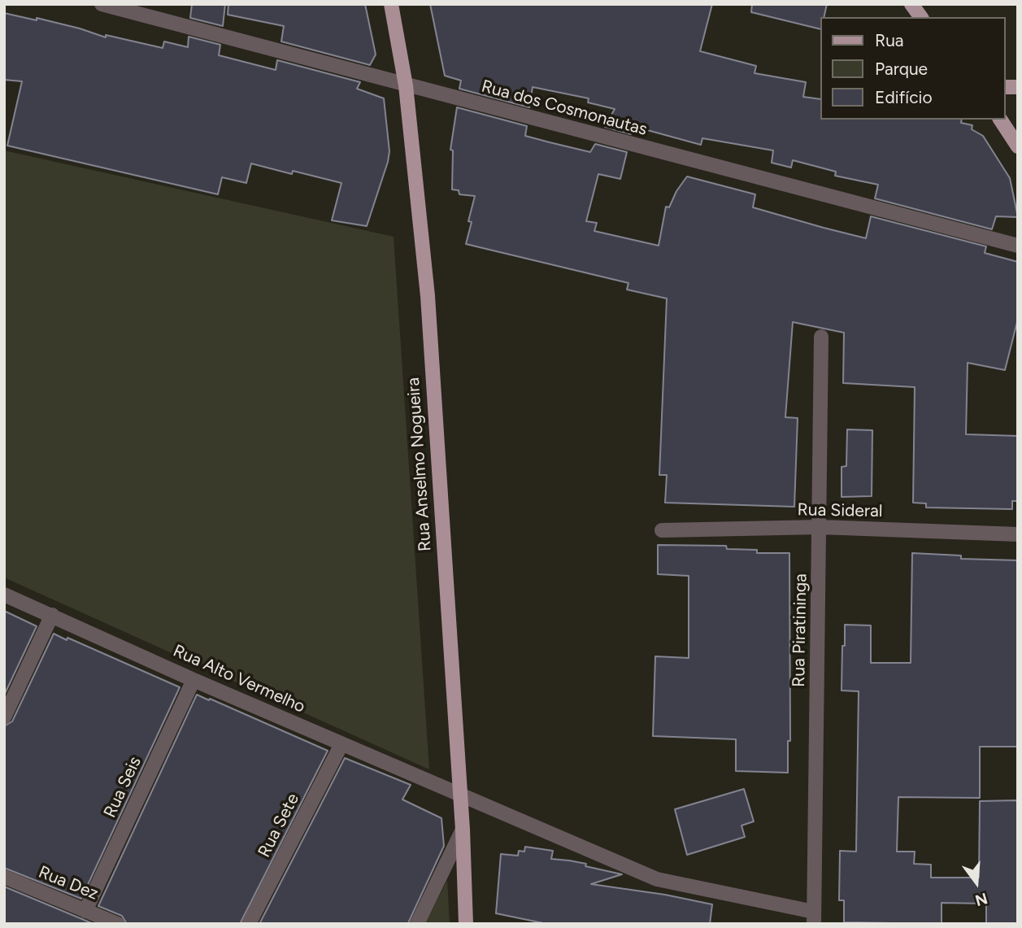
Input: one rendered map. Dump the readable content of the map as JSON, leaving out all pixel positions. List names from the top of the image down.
{
  "streets": {
    "main road": ["Rua Anselmo Nogueira"],
    "street": [
      "Rua dos Cosmonautas",
      "Rua Sideral",
      "Rua Piratininga",
      "Rua Alto Vermelho",
      "Rua Seis",
      "Rua Sete",
      "Rua Dez"
    ]
  },
  "crossings": [
    ["Rua dos Cosmonautas", "Rua Anselmo Nogueira"],
    ["Rua Anselmo Nogueira", "Rua Alto Vermelho"],
    ["Rua Sideral", "Rua Piratininga"],
    ["Rua Piratininga", "Rua Alto Vermelho"],
    ["Rua Alto Vermelho", "Rua Seis"],
    ["Rua Alto Vermelho", "Rua Sete"],
    ["Rua Seis", "Rua Dez"]
  ],
  "legend": ["Rua", "Parque", "Edifício"],
  "north": "bottom"
}
